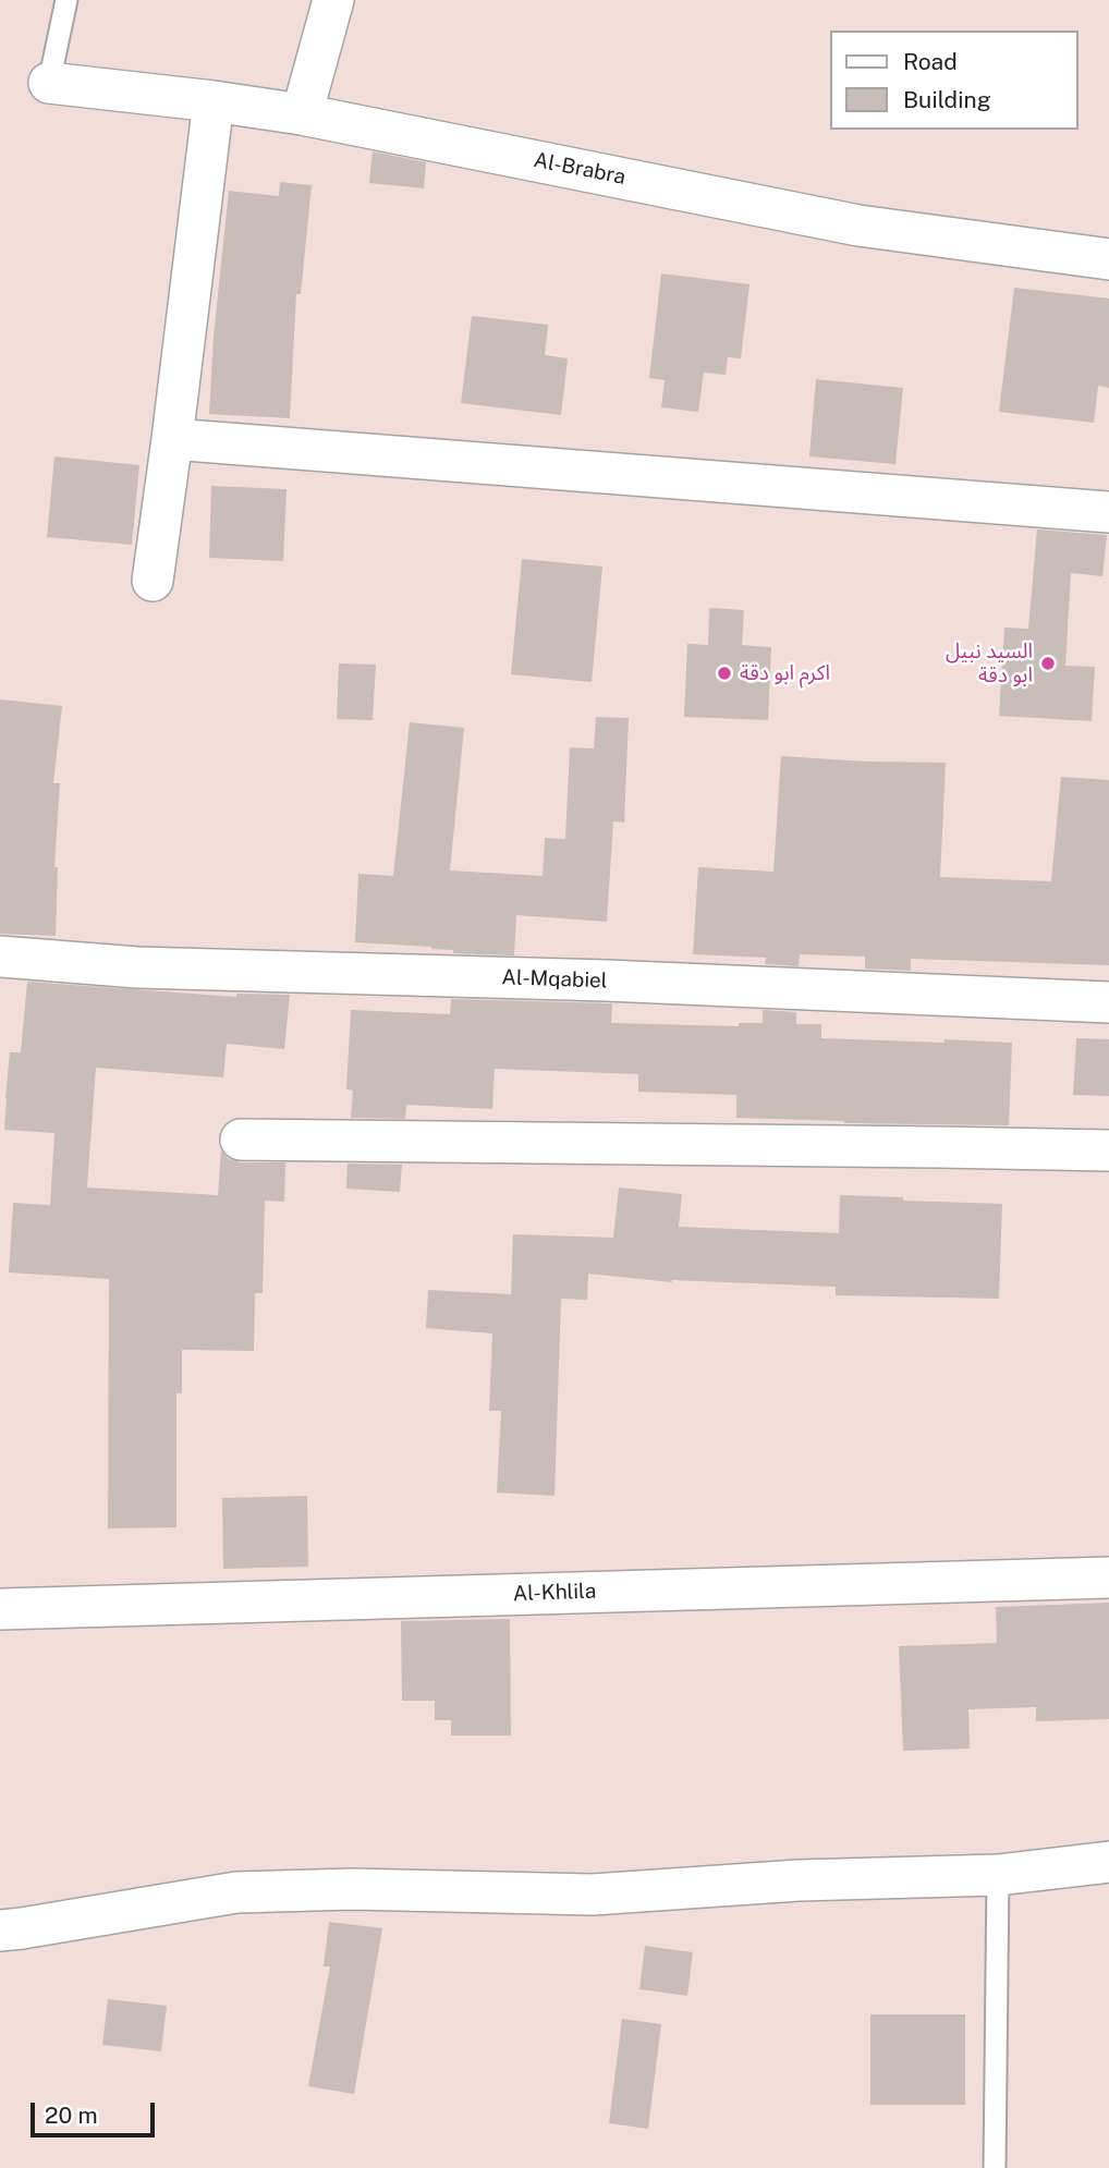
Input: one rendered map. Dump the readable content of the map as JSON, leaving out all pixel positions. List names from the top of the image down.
{
  "streets": {
    "street": ["Al-Brabra", "Al-Mqabiel", "Al-Khlila"]
  },
  "places": ["السيد نبيل ابو دقة", "اكرم ابو دقة"],
  "legend": ["Road", "Building"],
  "scale_bar": "20 m"
}
